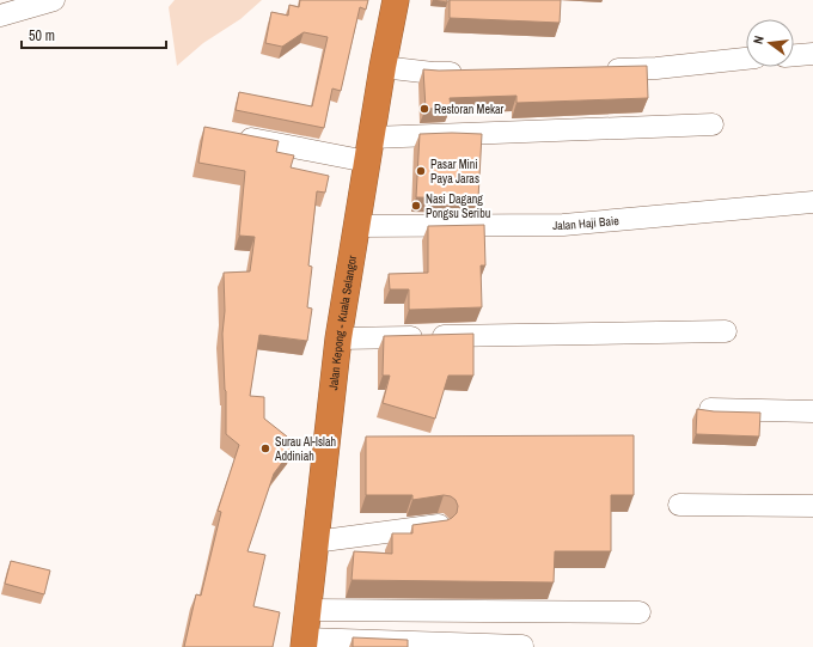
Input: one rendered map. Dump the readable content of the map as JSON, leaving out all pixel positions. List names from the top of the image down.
{
  "streets": {
    "highway": ["Jalan Kepong - Kuala Selangor"],
    "street": ["Jalan Haji Baie"]
  },
  "crossings": [
    ["Jalan Haji Baie", "Jalan Kepong - Kuala Selangor"]
  ],
  "places": [
    "Restoran Mekar",
    "Pasar Mini Paya Jaras",
    "Nasi Dagang Pongsu Seribu",
    "Surau Al-Islah Addiniah"
  ],
  "scale_bar": "50 m",
  "north": "left"
}
